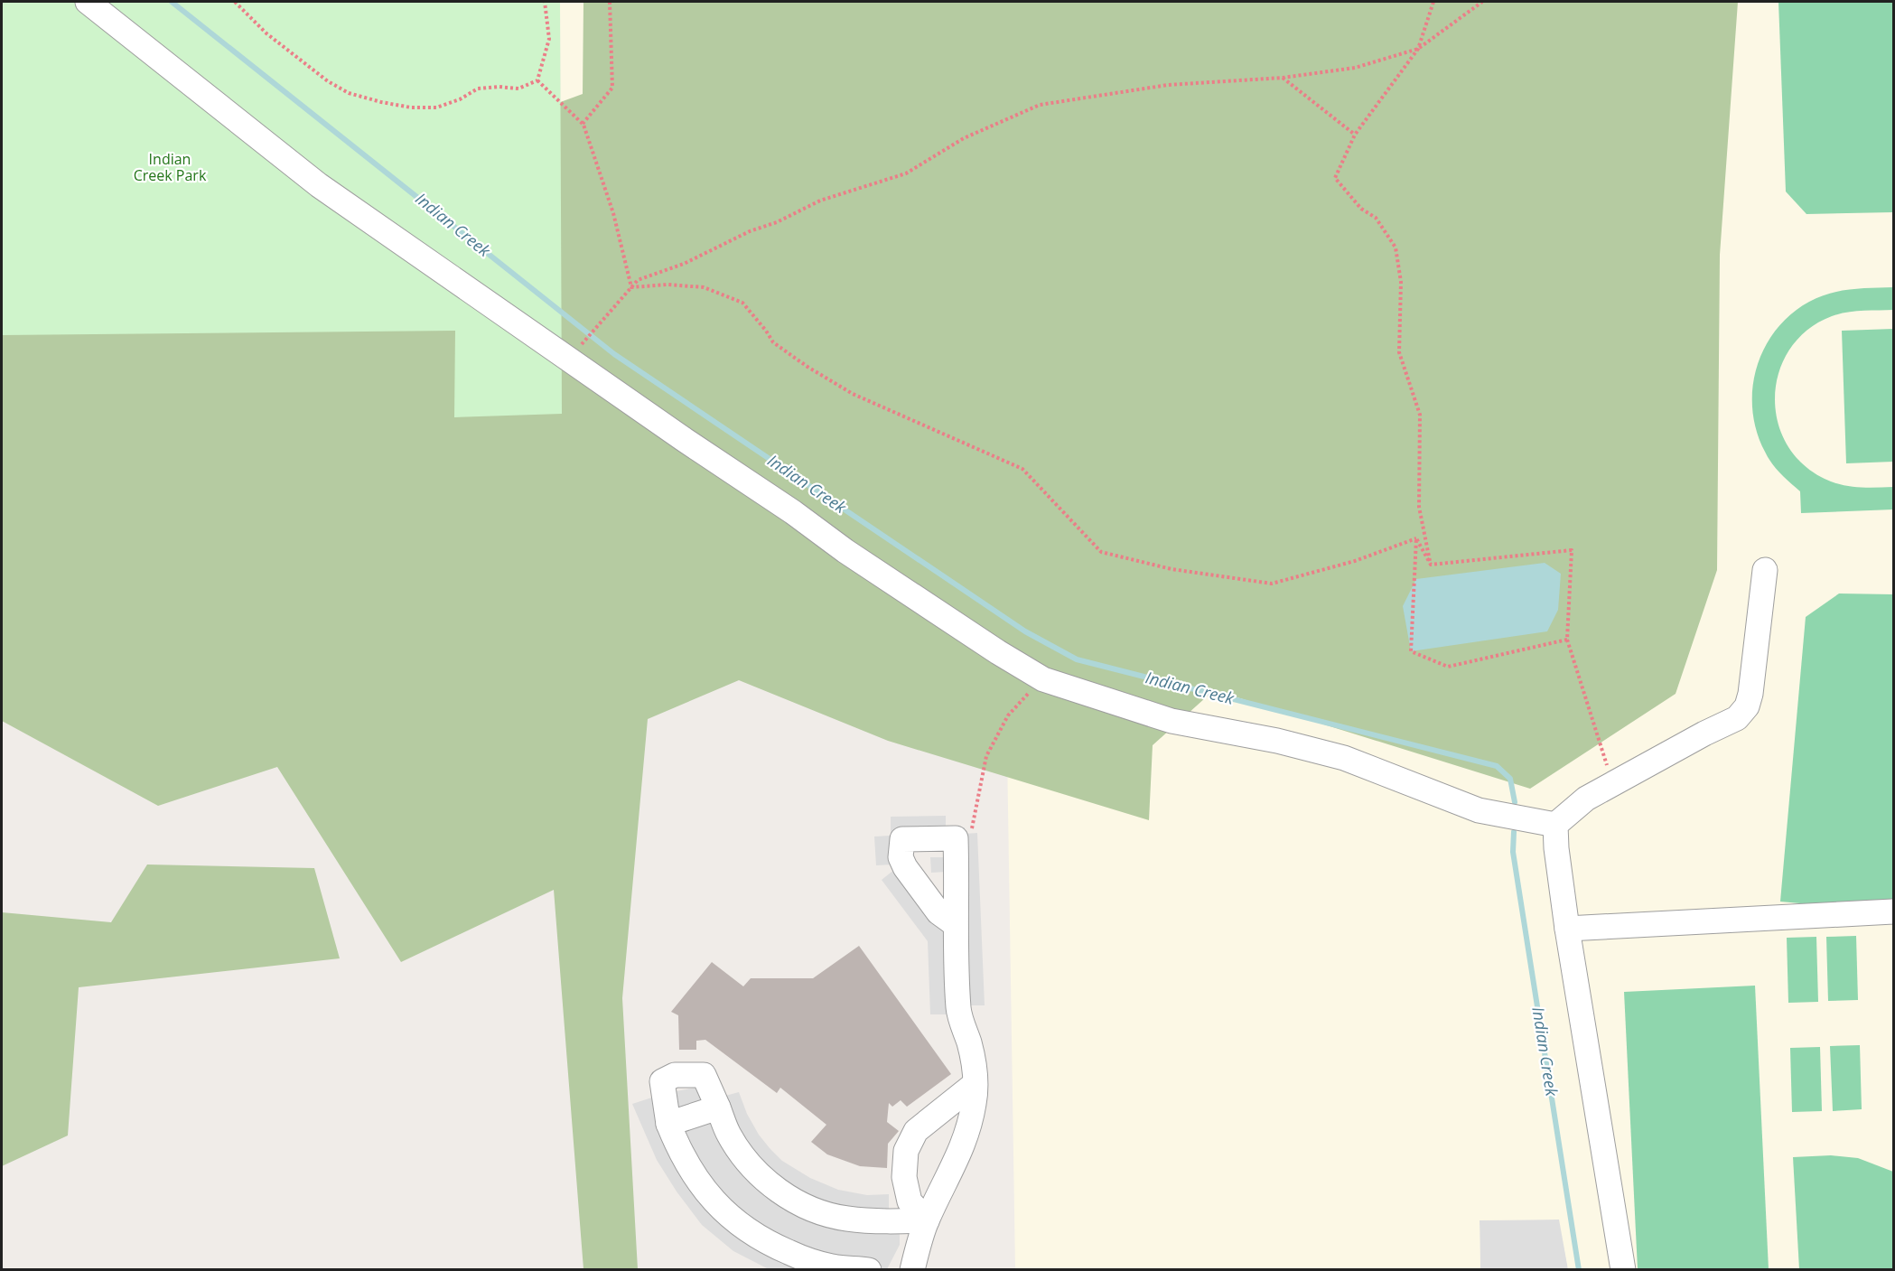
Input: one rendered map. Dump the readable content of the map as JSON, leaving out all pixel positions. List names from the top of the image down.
{
  "water": ["Indian Creek"],
  "parks": ["Indian Creek Park"]
}
